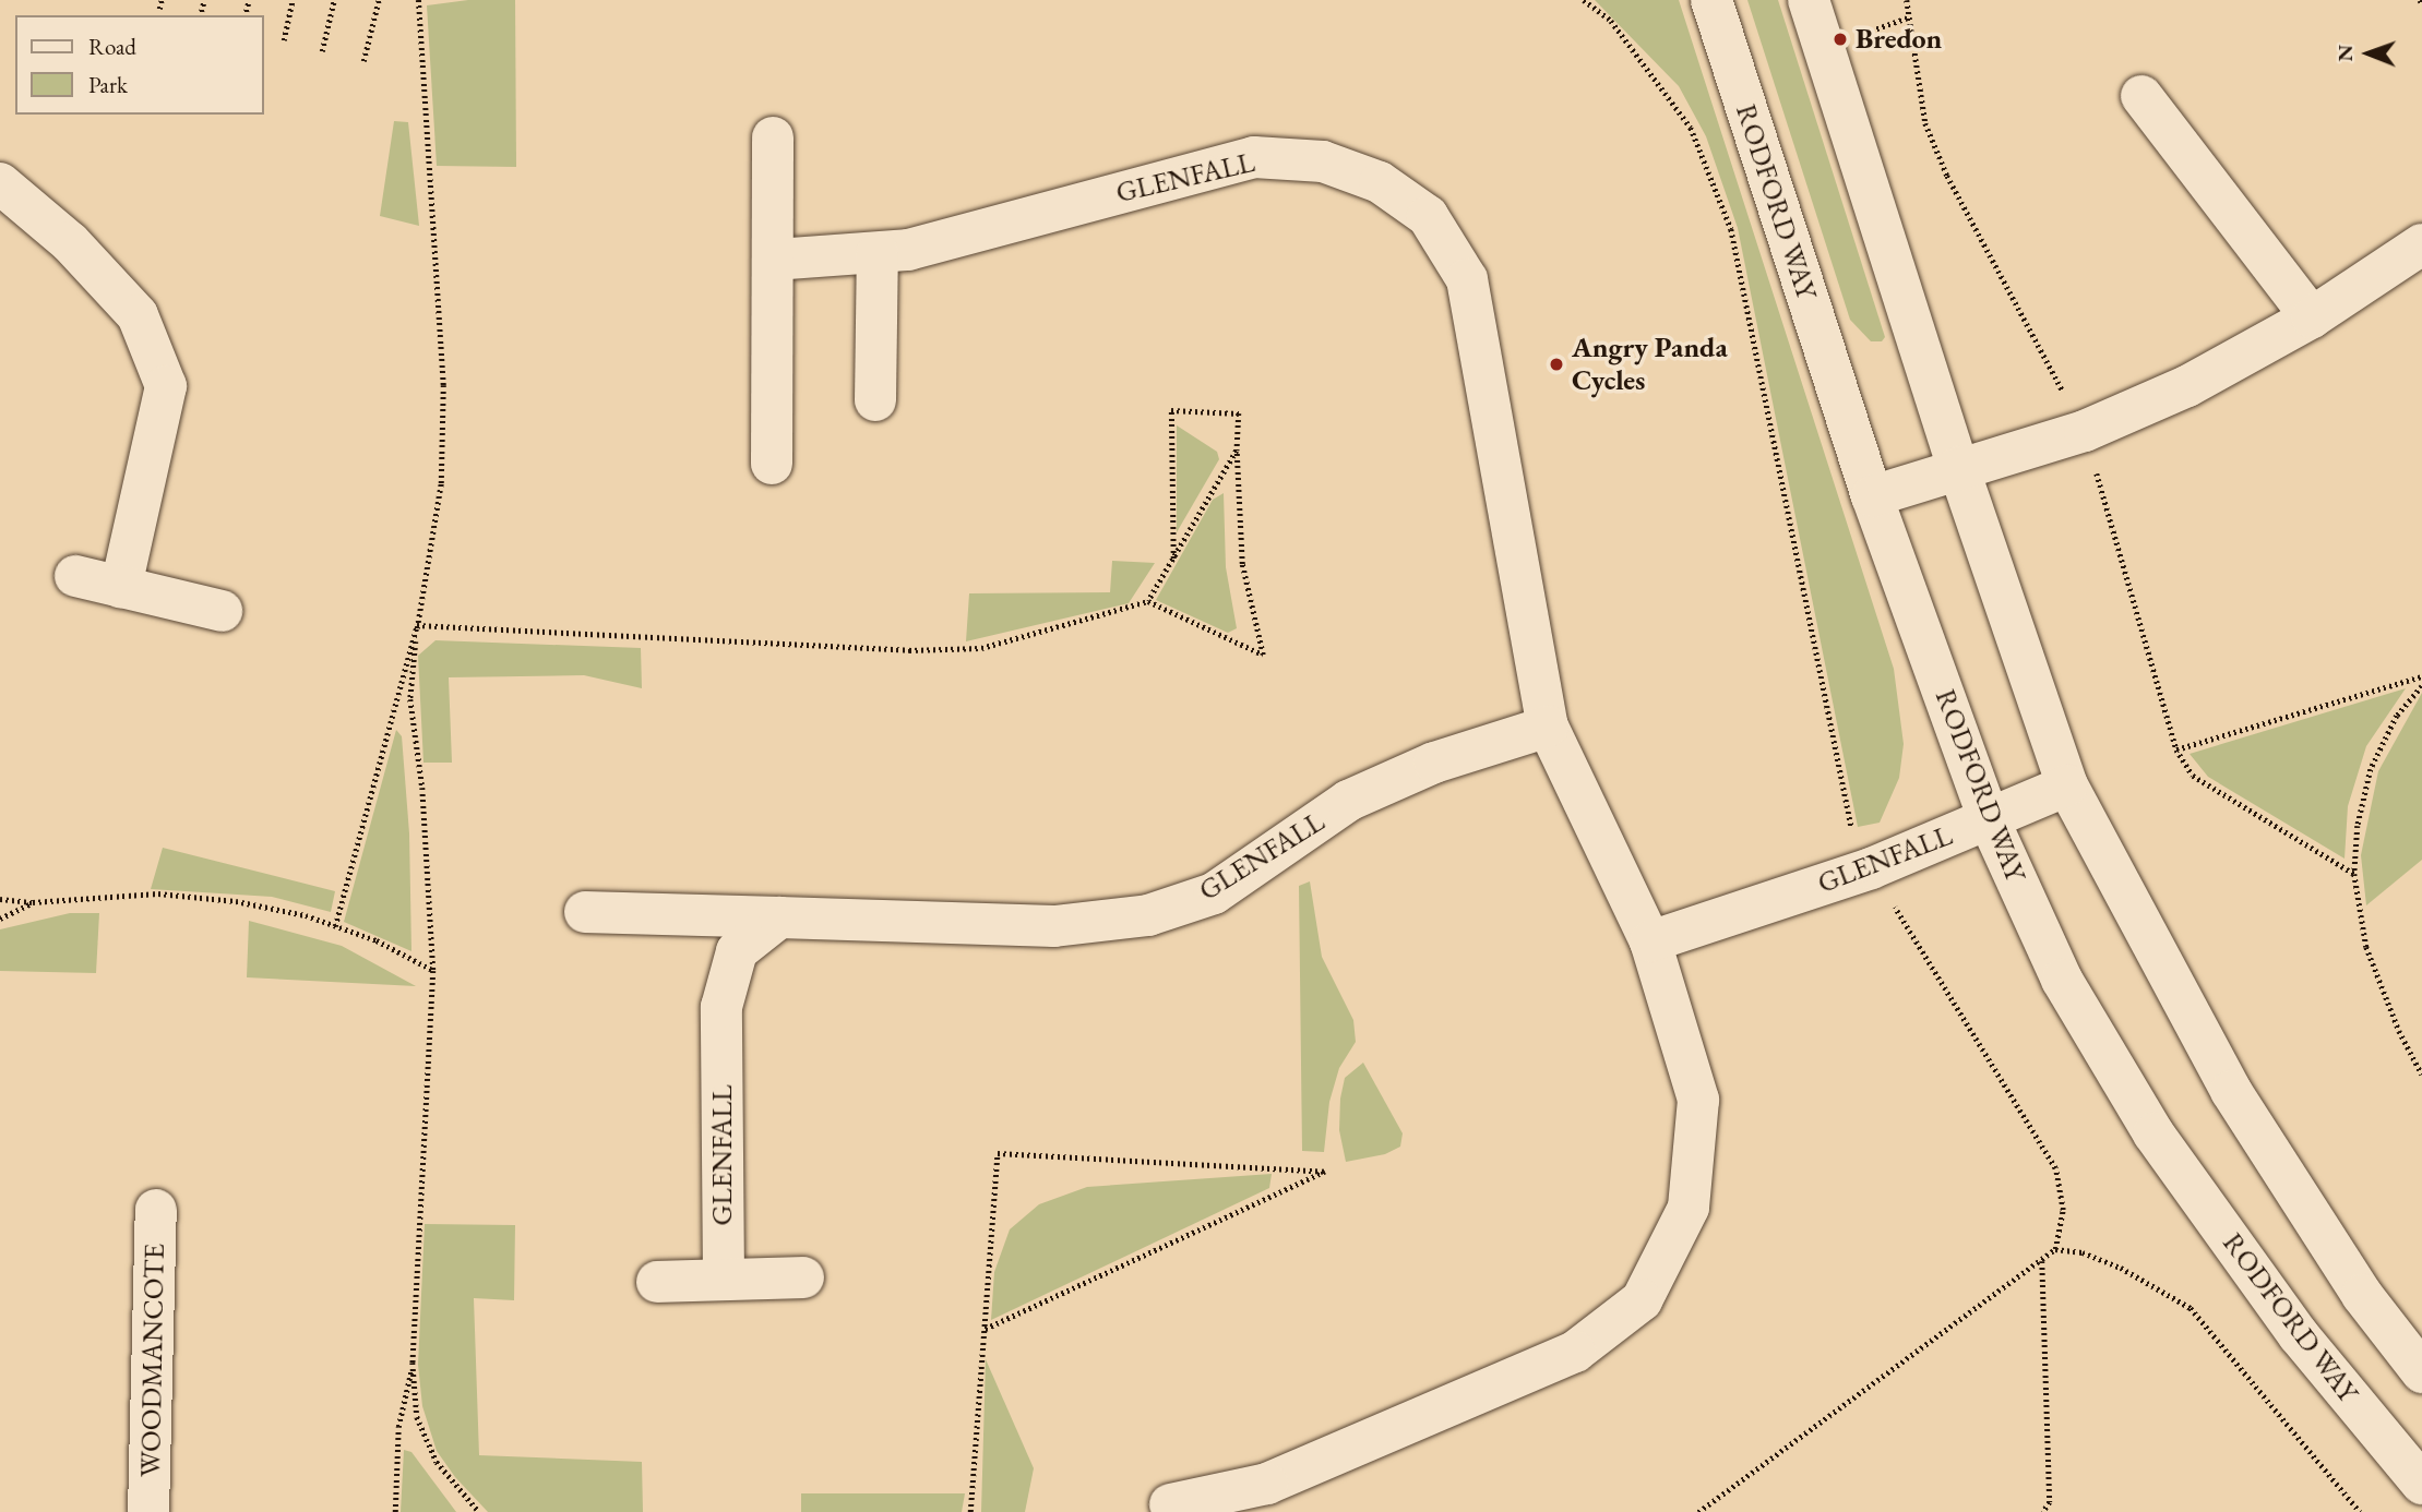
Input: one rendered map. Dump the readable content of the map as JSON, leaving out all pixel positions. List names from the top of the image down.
{
  "streets": {
    "street": ["GLENFALL", "RODFORD WAY", "WOODMANCOTE"]
  },
  "crossings": [
    ["GLENFALL", "RODFORD WAY"]
  ],
  "places": ["Bredon", "Angry Panda Cycles"],
  "legend": ["Road", "Park"],
  "north": "left"
}
